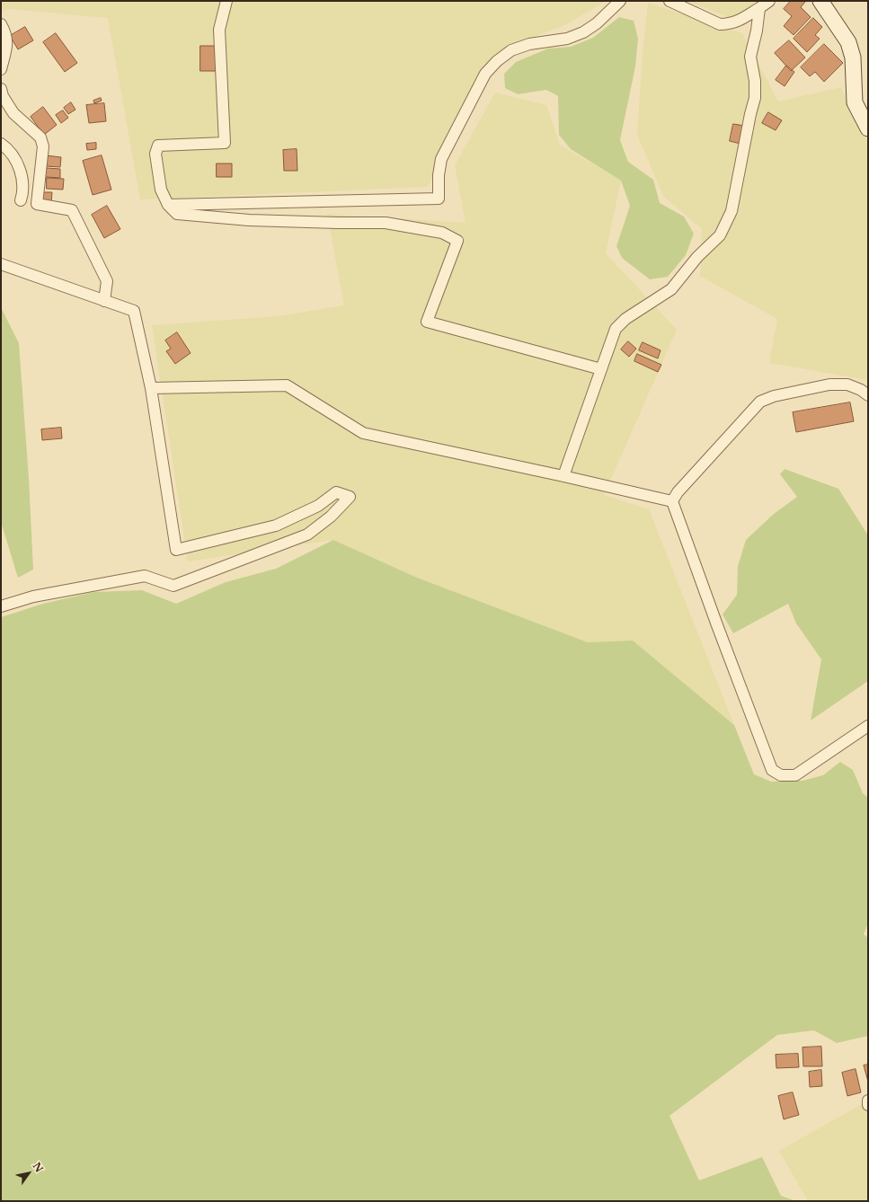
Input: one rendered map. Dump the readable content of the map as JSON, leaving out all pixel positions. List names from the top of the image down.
{
  "north": "top right"
}
